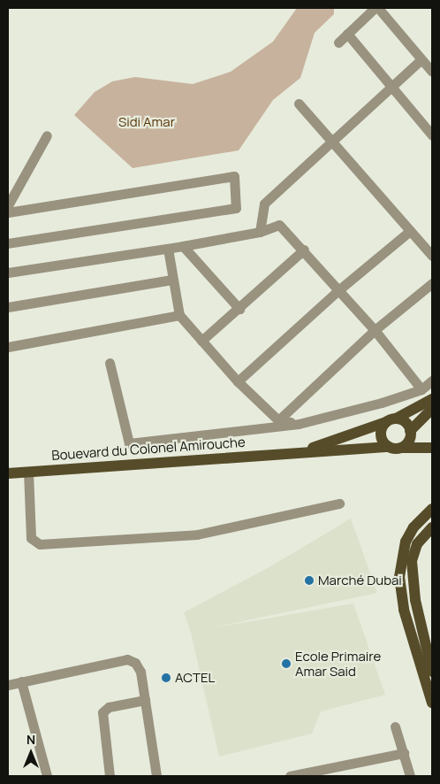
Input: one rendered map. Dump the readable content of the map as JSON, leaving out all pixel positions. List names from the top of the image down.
{
  "streets": {
    "main road": ["Bouevard du Colonel Amirouche"]
  },
  "parks": ["Sidi Amar"],
  "places": ["Marché Dubai", "Ecole Primaire Amar Said", "ACTEL"],
  "north": "top"
}
